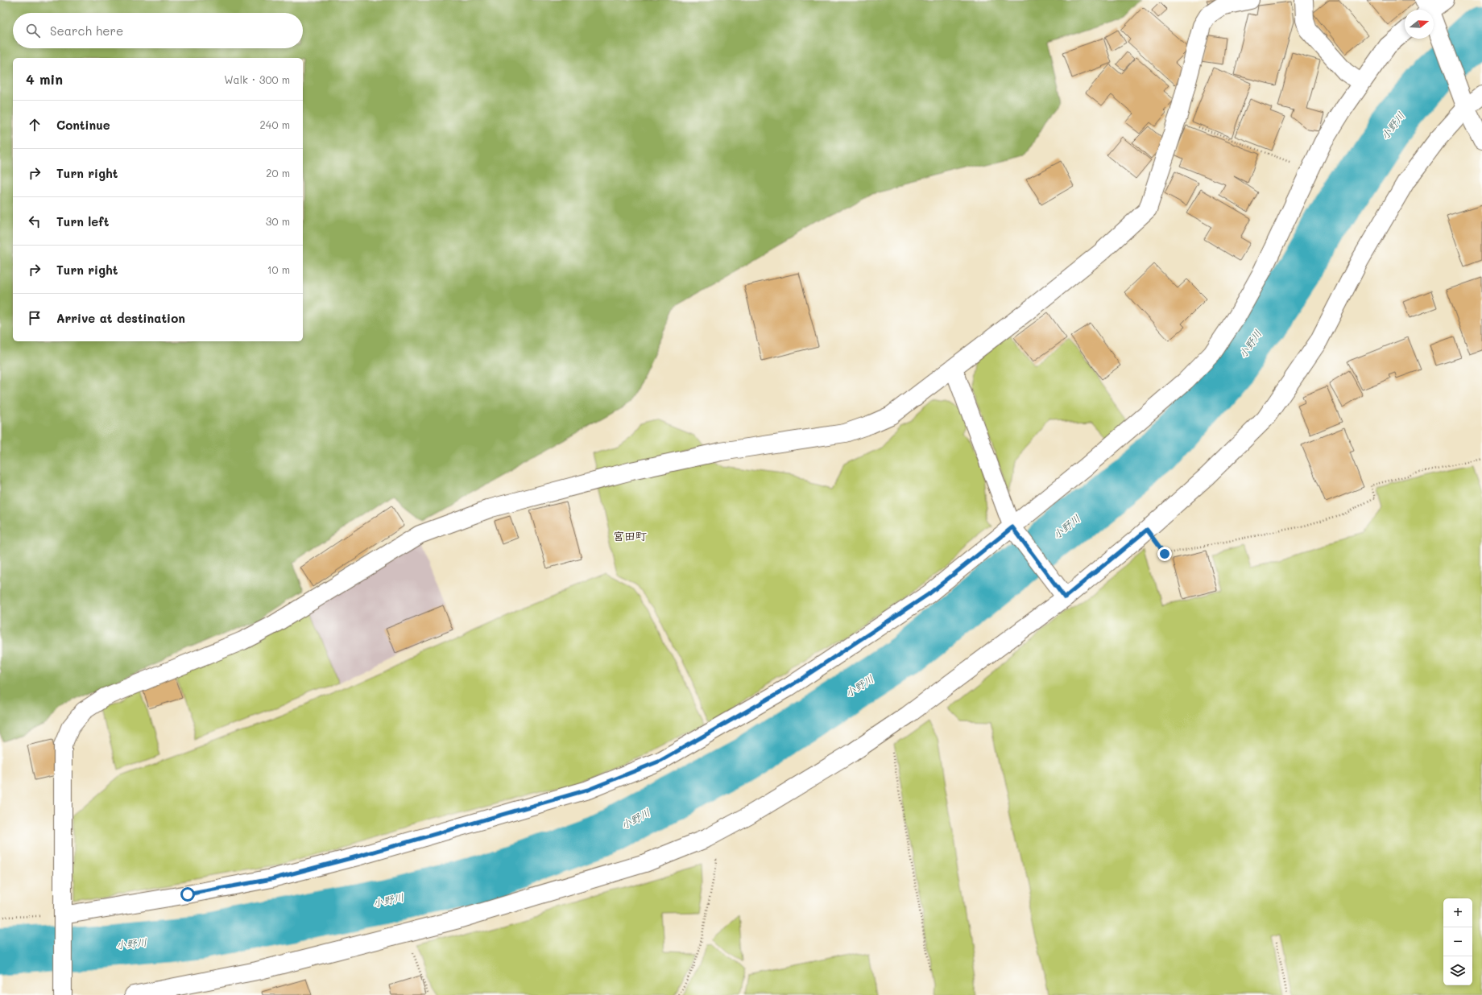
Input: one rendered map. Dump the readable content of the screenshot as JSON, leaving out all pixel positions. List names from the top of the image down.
{
  "districts": ["宮田町"],
  "water": ["小野川"],
  "north": "right",
  "page": {
    "search": "Search here",
    "heading": ["4 min", "Walk · 300 m"],
    "list": [
      ["Continue", "240 m"],
      ["Turn right", "20 m"],
      ["Turn left", "30 m"],
      ["Turn right", "10 m"],
      "Arrive at destination"
    ],
    "map_buttons": ["+", "−"]
  }
}
